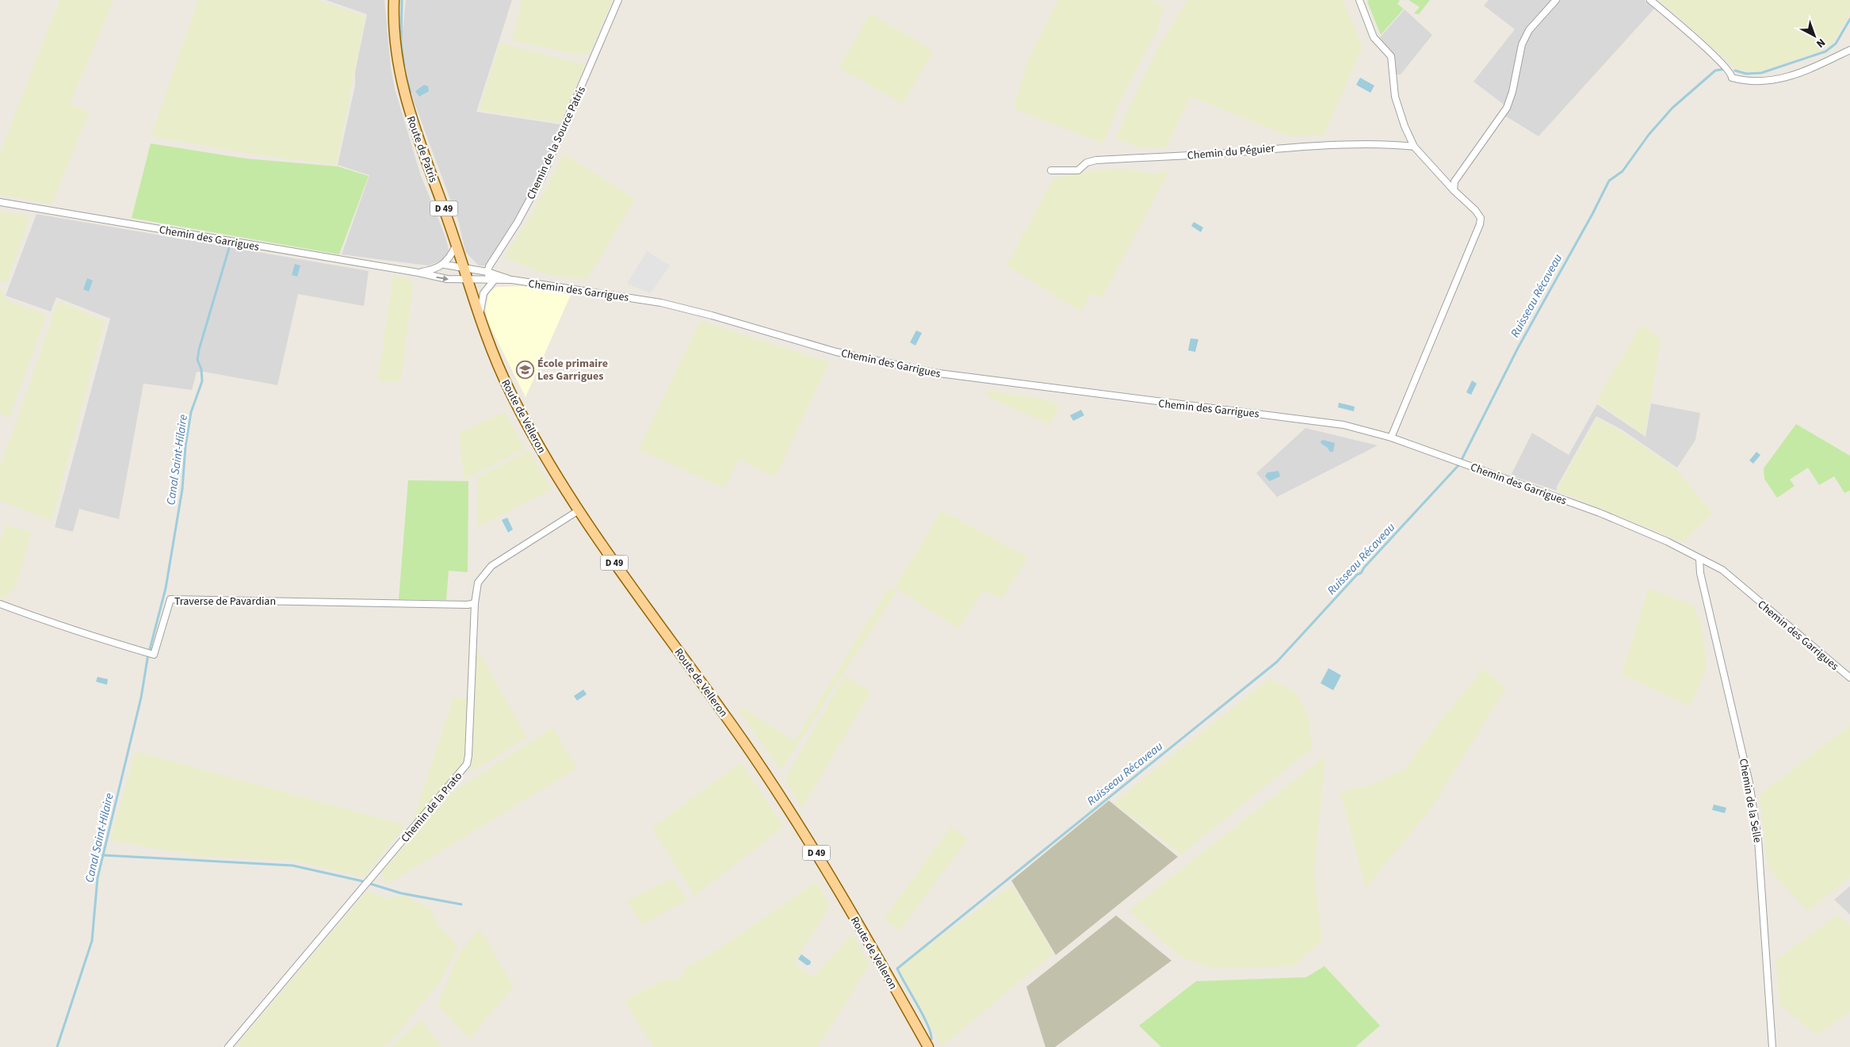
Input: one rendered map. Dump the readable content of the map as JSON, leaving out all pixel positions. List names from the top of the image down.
{
  "streets": {
    "main road": ["Route de Patris", "D 49", "Route de Velleron"],
    "street": [
      "Chemin de la Source Patris",
      "Chemin du Péguier",
      "Chemin des Garrigues",
      "Traverse de Pavardian",
      "Chemin de la Selle",
      "Chemin de la Prato"
    ]
  },
  "crossings": [
    ["Chemin de la Source Patris", "Chemin des Garrigues"],
    ["Route de Patris", "Chemin des Garrigues"],
    ["Route de Patris", "Route de Velleron"],
    ["Chemin des Garrigues", "Chemin de la Selle"],
    ["Route de Velleron", "Chemin de la Prato"],
    ["Traverse de Pavardian", "Chemin de la Prato"]
  ],
  "water": ["Ruisseau Récaveau", "Canal Saint-Hilaire"],
  "places": {
    "school or university": ["École primaire Les Garrigues"]
  },
  "north": "bottom right"
}
